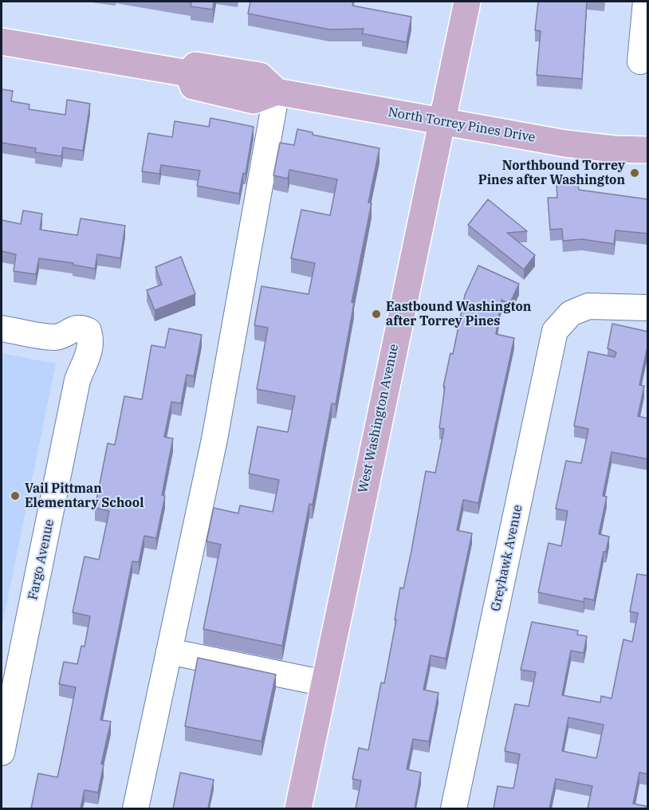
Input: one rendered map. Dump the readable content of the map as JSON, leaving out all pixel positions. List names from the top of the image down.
{
  "streets": {
    "main road": ["North Torrey Pines Drive", "West Washington Avenue"],
    "street": ["Greyhawk Avenue", "Fargo Avenue"]
  },
  "crossings": [
    ["North Torrey Pines Drive", "West Washington Avenue"]
  ],
  "places": ["Northbound Torrey Pines after Washington", "Eastbound Washington after Torrey Pines", "Vail Pittman Elementary School"]
}
